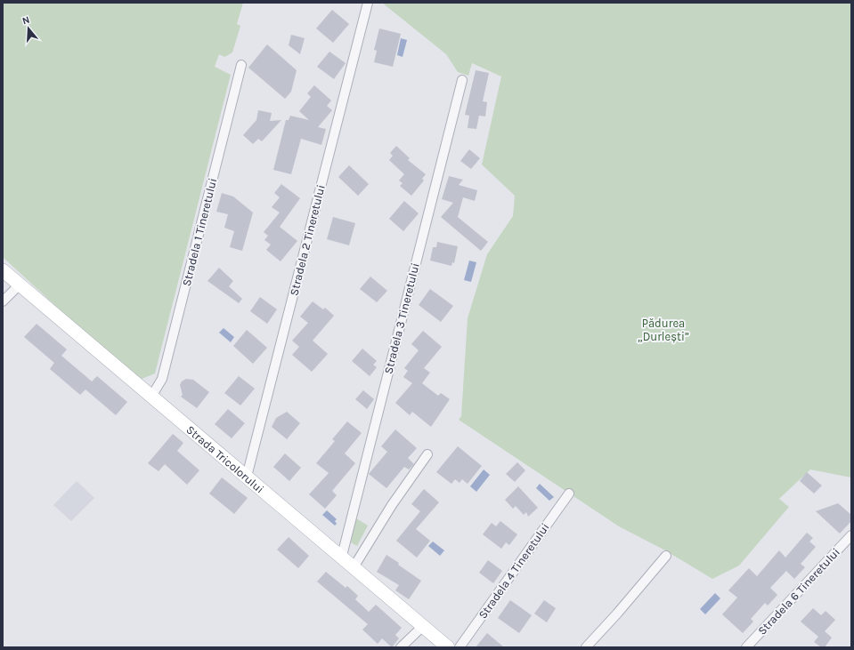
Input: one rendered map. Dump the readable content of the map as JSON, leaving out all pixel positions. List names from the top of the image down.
{
  "streets": {
    "street": [
      "Stradela 1 Tineretului",
      "Stradela 2 Tineretului",
      "Stradela 3 Tineretului",
      "Strada Tricolorului",
      "Stradela 4 Tineretului",
      "Stradela 6 Tineretului"
    ]
  },
  "crossings": [
    ["Stradela 1 Tineretului", "Strada Tricolorului"],
    ["Stradela 2 Tineretului", "Strada Tricolorului"],
    ["Stradela 3 Tineretului", "Strada Tricolorului"]
  ],
  "parks": ["Pădurea „Durlești”"],
  "north": "top"
}
